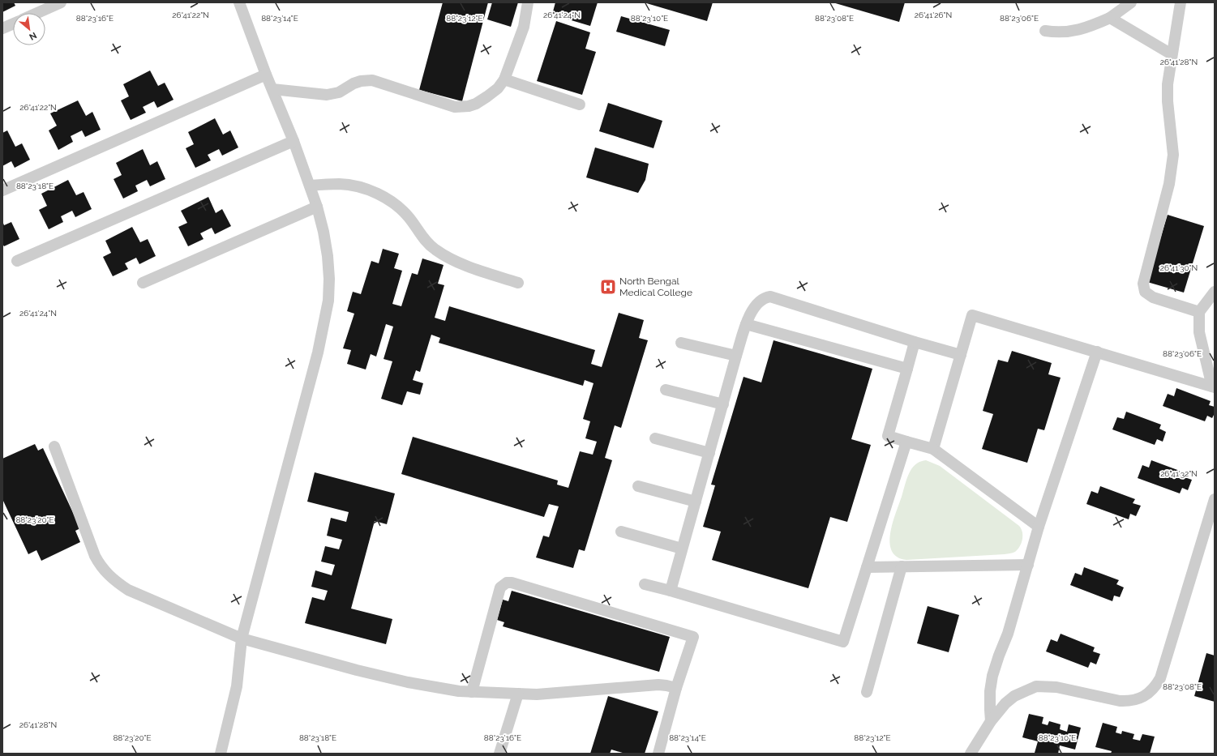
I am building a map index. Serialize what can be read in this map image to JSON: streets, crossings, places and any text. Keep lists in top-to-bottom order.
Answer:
{
  "places": {
    "hospital": ["North Bengal Medical College"]
  },
  "north": "bottom right",
  "coordinates": [
    "26°41'22\"N",
    "26°41'24\"N",
    "26°41'26\"N",
    "88°23'16\"E",
    "88°23'14\"E",
    "88°23'12\"E",
    "88°23'10\"E",
    "88°23'08\"E",
    "88°23'06\"E",
    "26°41'28\"N",
    "88°23'18\"E",
    "26°41'30\"N",
    "26°41'32\"N",
    "88°23'20\"E"
  ]
}
